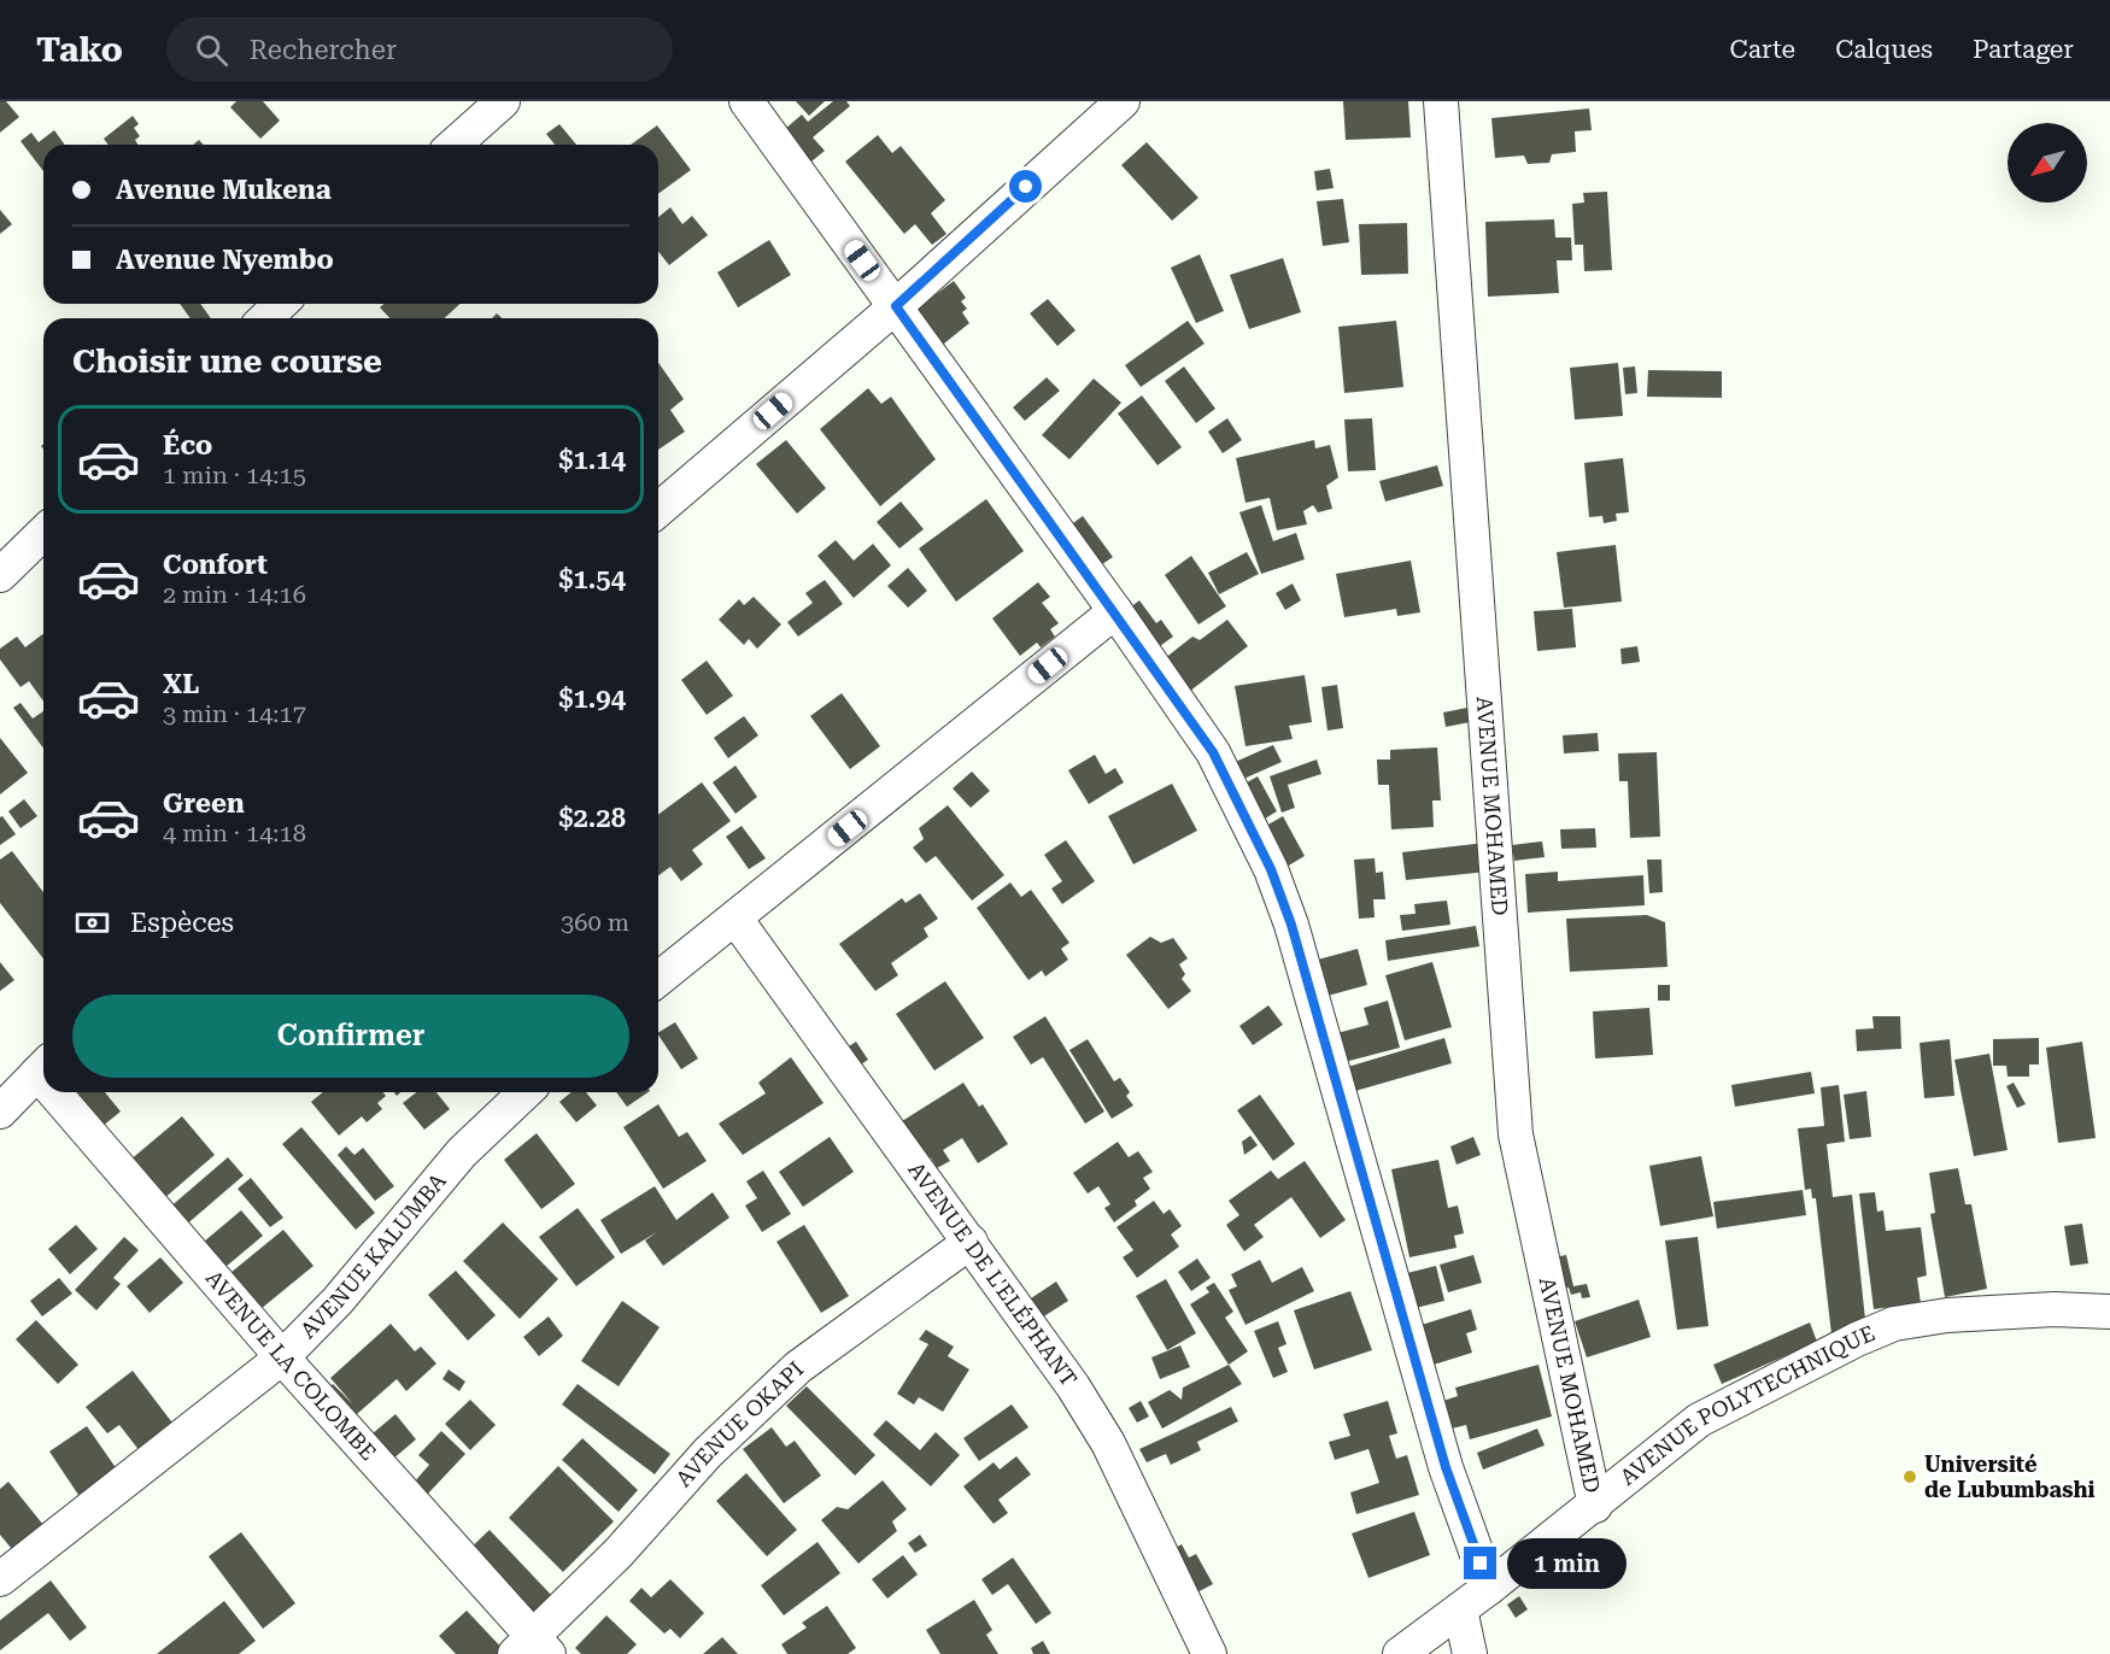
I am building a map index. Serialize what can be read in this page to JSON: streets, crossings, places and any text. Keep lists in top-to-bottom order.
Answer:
{
  "streets": {
    "street": [
      "AVENUE MOHAMED",
      "AVENUE KALUMBA",
      "AVENUE DE L'ELÉPHANT",
      "AVENUE LA COLOMBE",
      "AVENUE POLYTECHNIQUE",
      "AVENUE OKAPI"
    ]
  },
  "crossings": [
    ["AVENUE MOHAMED", "AVENUE POLYTECHNIQUE"],
    ["AVENUE KALUMBA", "AVENUE LA COLOMBE"],
    ["AVENUE DE L'ELÉPHANT", "AVENUE OKAPI"],
    ["AVENUE LA COLOMBE", "AVENUE OKAPI"]
  ],
  "places": ["Université de Lubumbashi"],
  "north": "bottom left",
  "page": {
    "header": "Tako",
    "search": "Rechercher",
    "nav": ["Carte", "Calques", "Partager"],
    "banner": ["Avenue Mukena", "Avenue Nyembo"],
    "heading": "Choisir une course",
    "list": [
      {
        "name": "Éco",
        "note": "1 min · 14:15",
        "value": "$1.14"
      },
      {
        "name": "Confort",
        "note": "2 min · 14:16",
        "value": "$1.54"
      },
      {
        "name": "XL",
        "note": "3 min · 14:17",
        "value": "$1.94"
      },
      {
        "name": "Green",
        "note": "4 min · 14:18",
        "value": "$2.28"
      }
    ],
    "pay": ["Espèces", "360 m"],
    "buttons": "Confirmer",
    "bubble": "1 min"
  }
}
